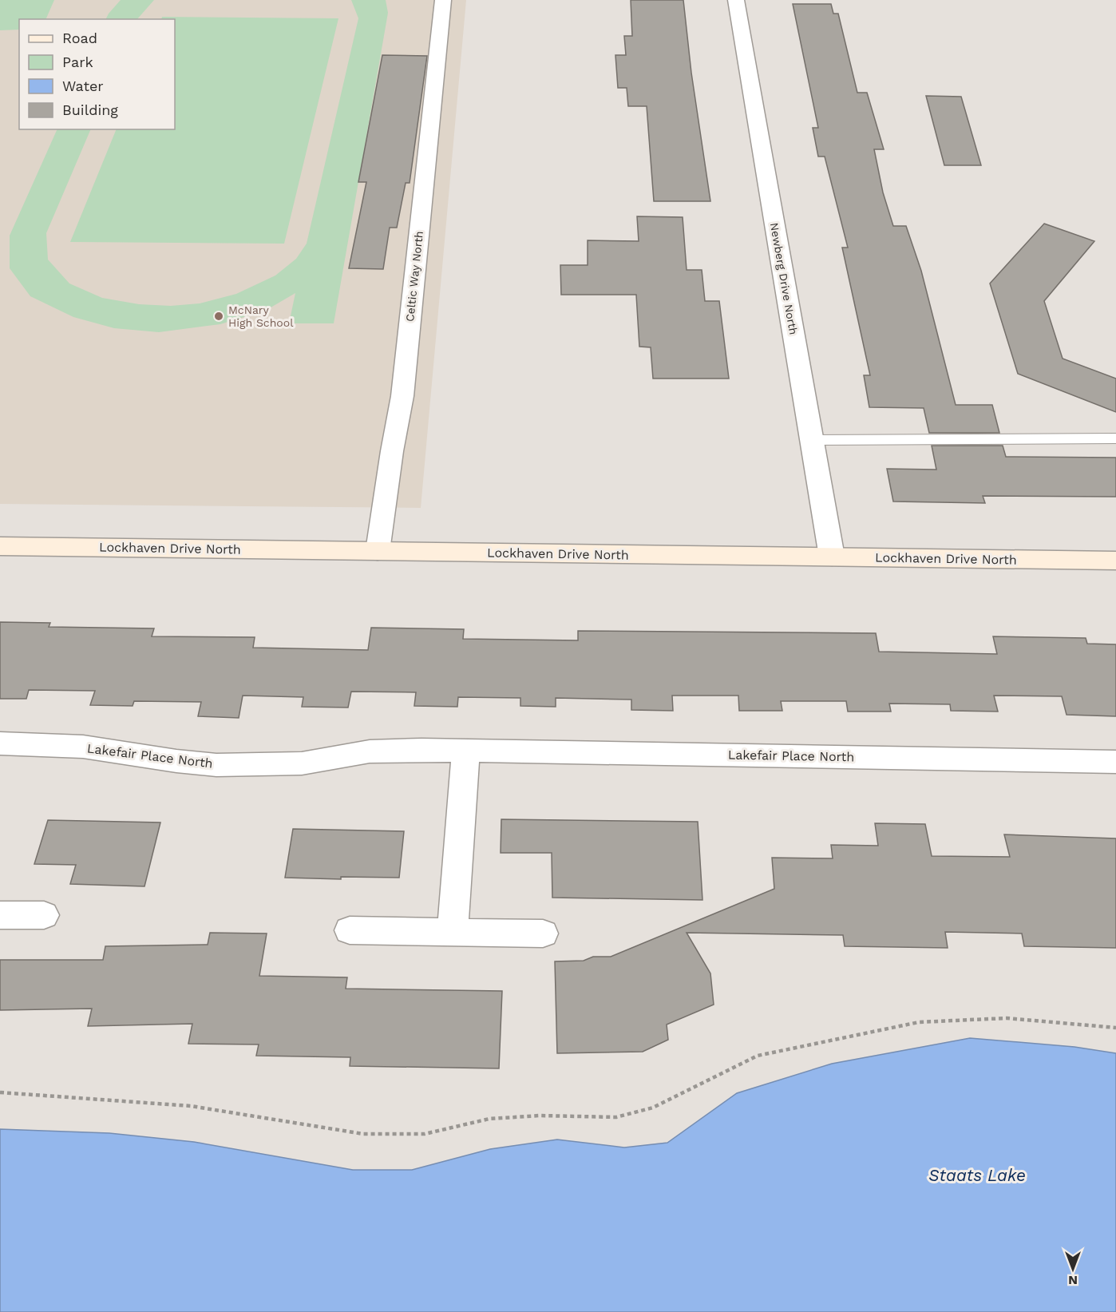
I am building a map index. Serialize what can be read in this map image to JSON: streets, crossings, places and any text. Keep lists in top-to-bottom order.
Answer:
{
  "streets": {
    "street": [
      "Celtic Way North",
      "Newberg Drive North",
      "Lockhaven Drive North",
      "Lakefair Place North"
    ]
  },
  "crossings": [
    ["Celtic Way North", "Lockhaven Drive North"],
    ["Newberg Drive North", "Lockhaven Drive North"]
  ],
  "water": ["Staats Lake"],
  "places": ["McNary High School"],
  "legend": [
    "Road",
    "Park",
    "Water",
    "Building"
  ],
  "north": "bottom"
}
